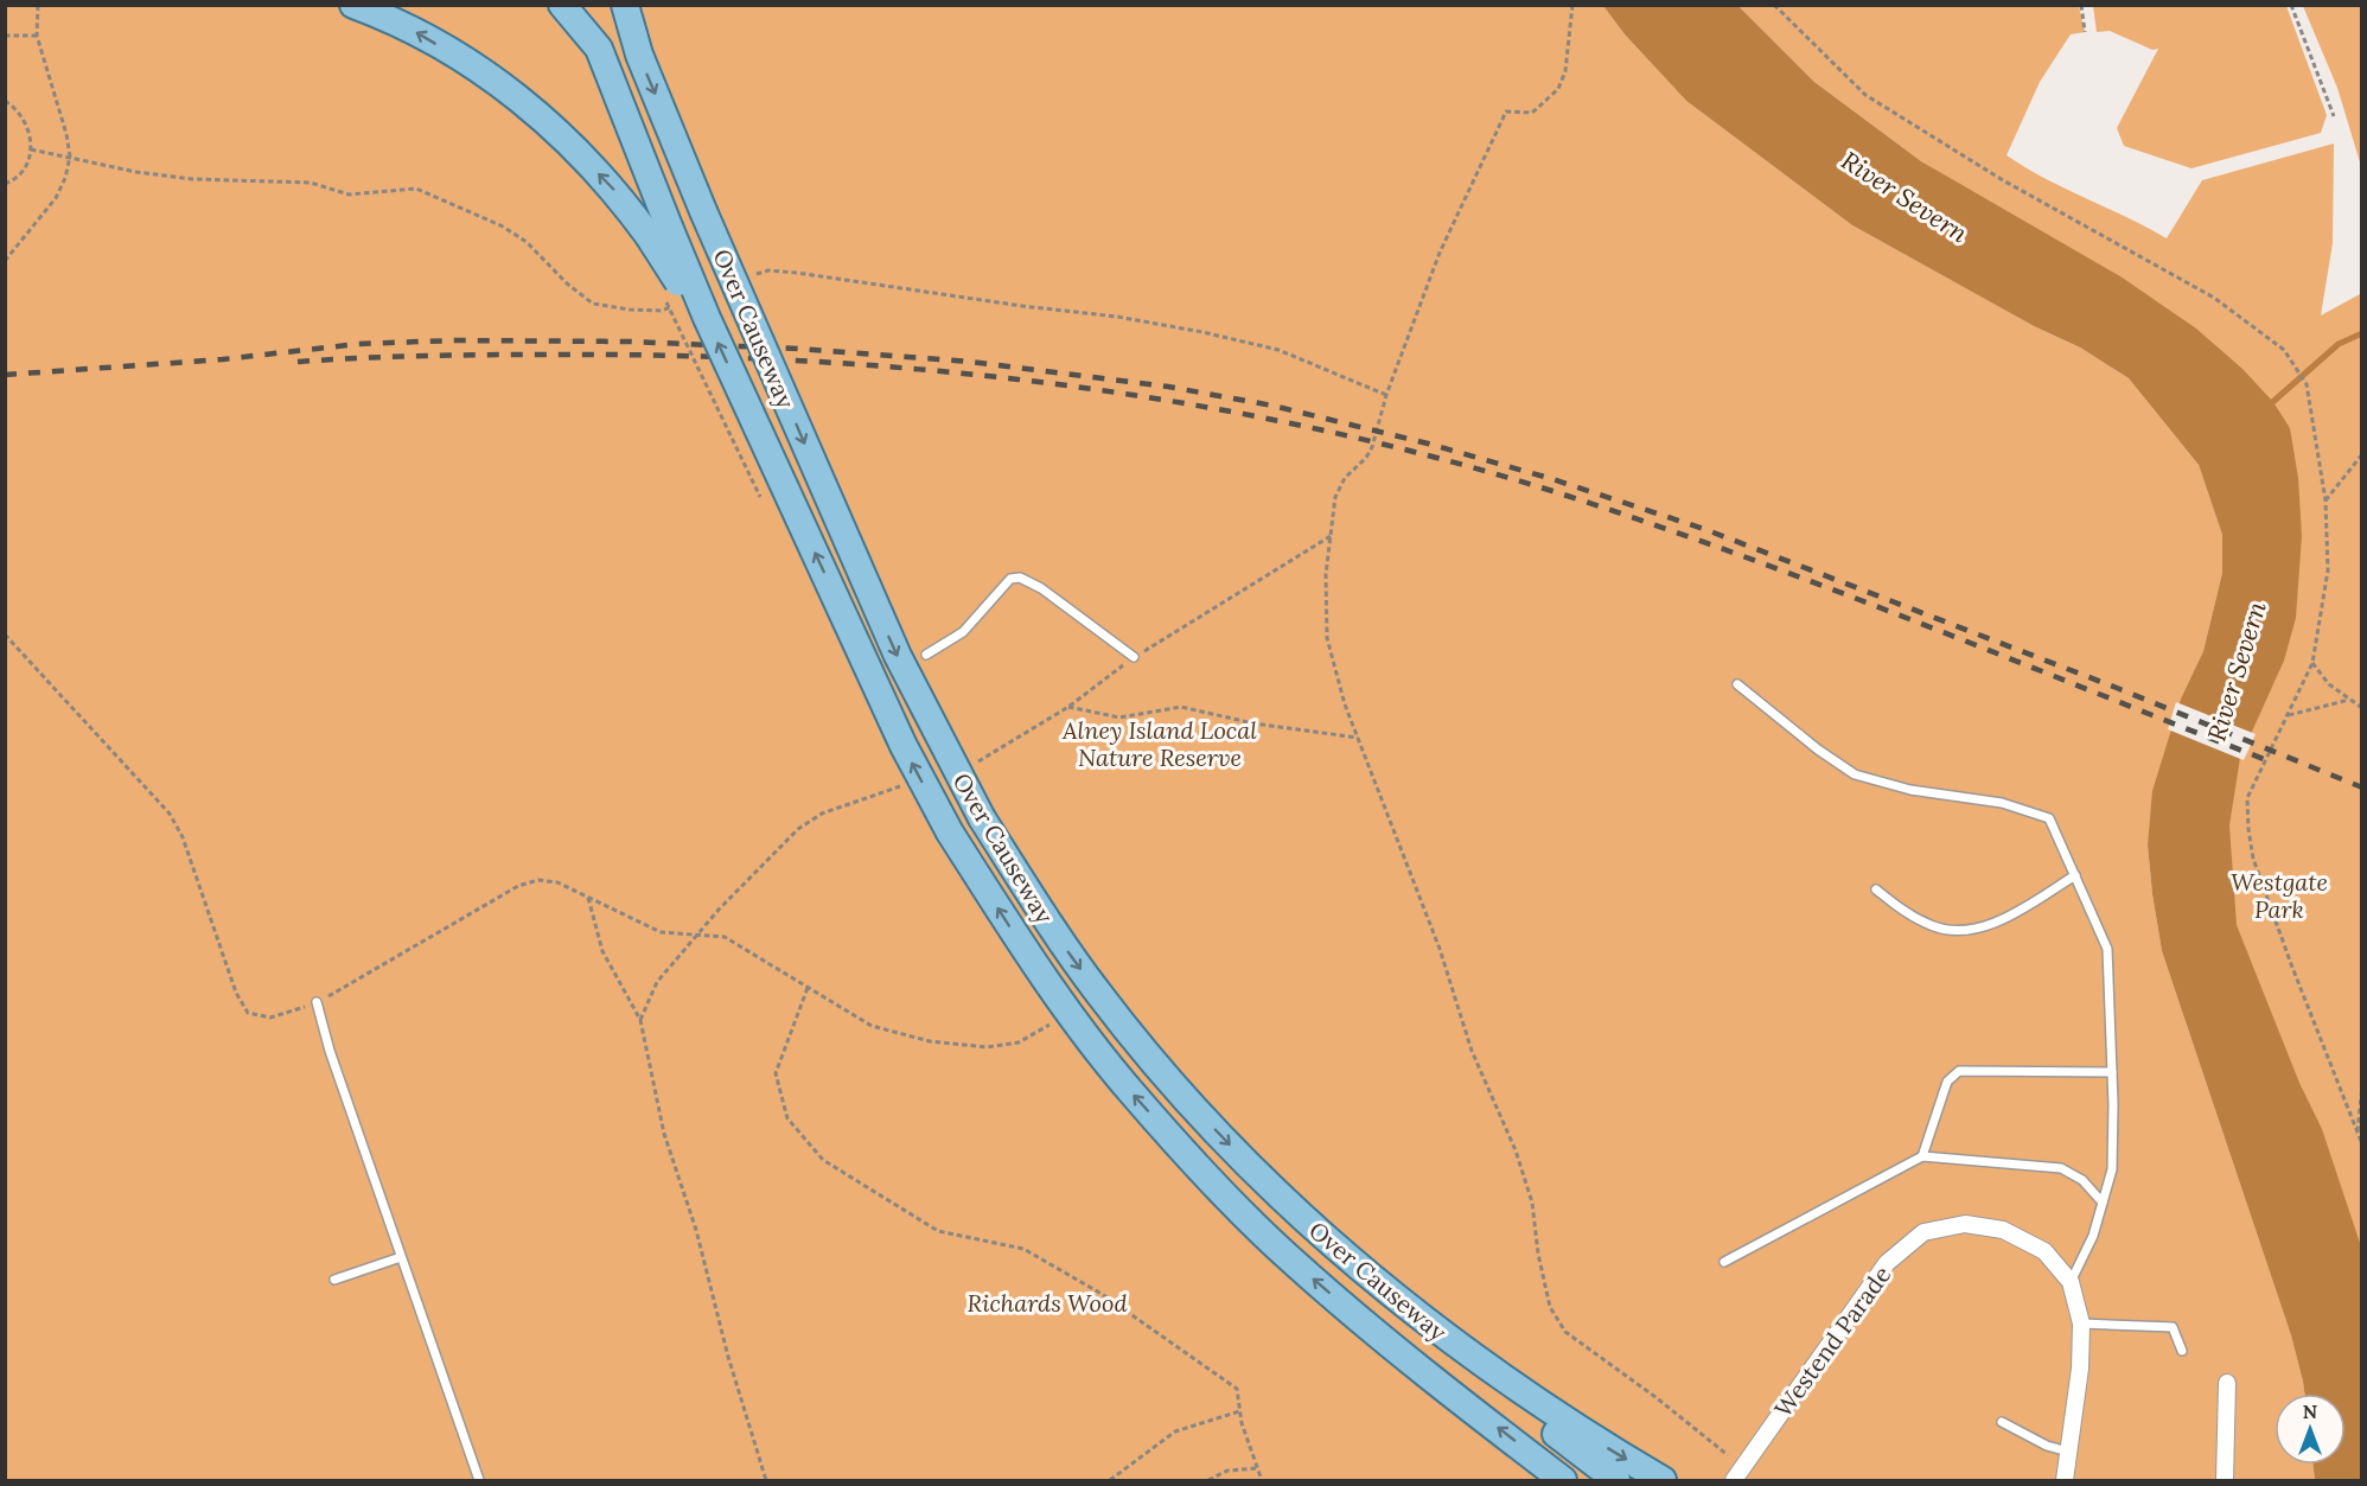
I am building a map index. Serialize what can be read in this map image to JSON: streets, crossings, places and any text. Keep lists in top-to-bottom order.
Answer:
{
  "streets": {
    "main road": ["Over Causeway"],
    "street": ["Westend Parade"]
  },
  "water": ["River Severn"],
  "parks": ["Alney Island Local Nature Reserve", "Westgate Park", "Richards Wood"],
  "north": "top"
}
